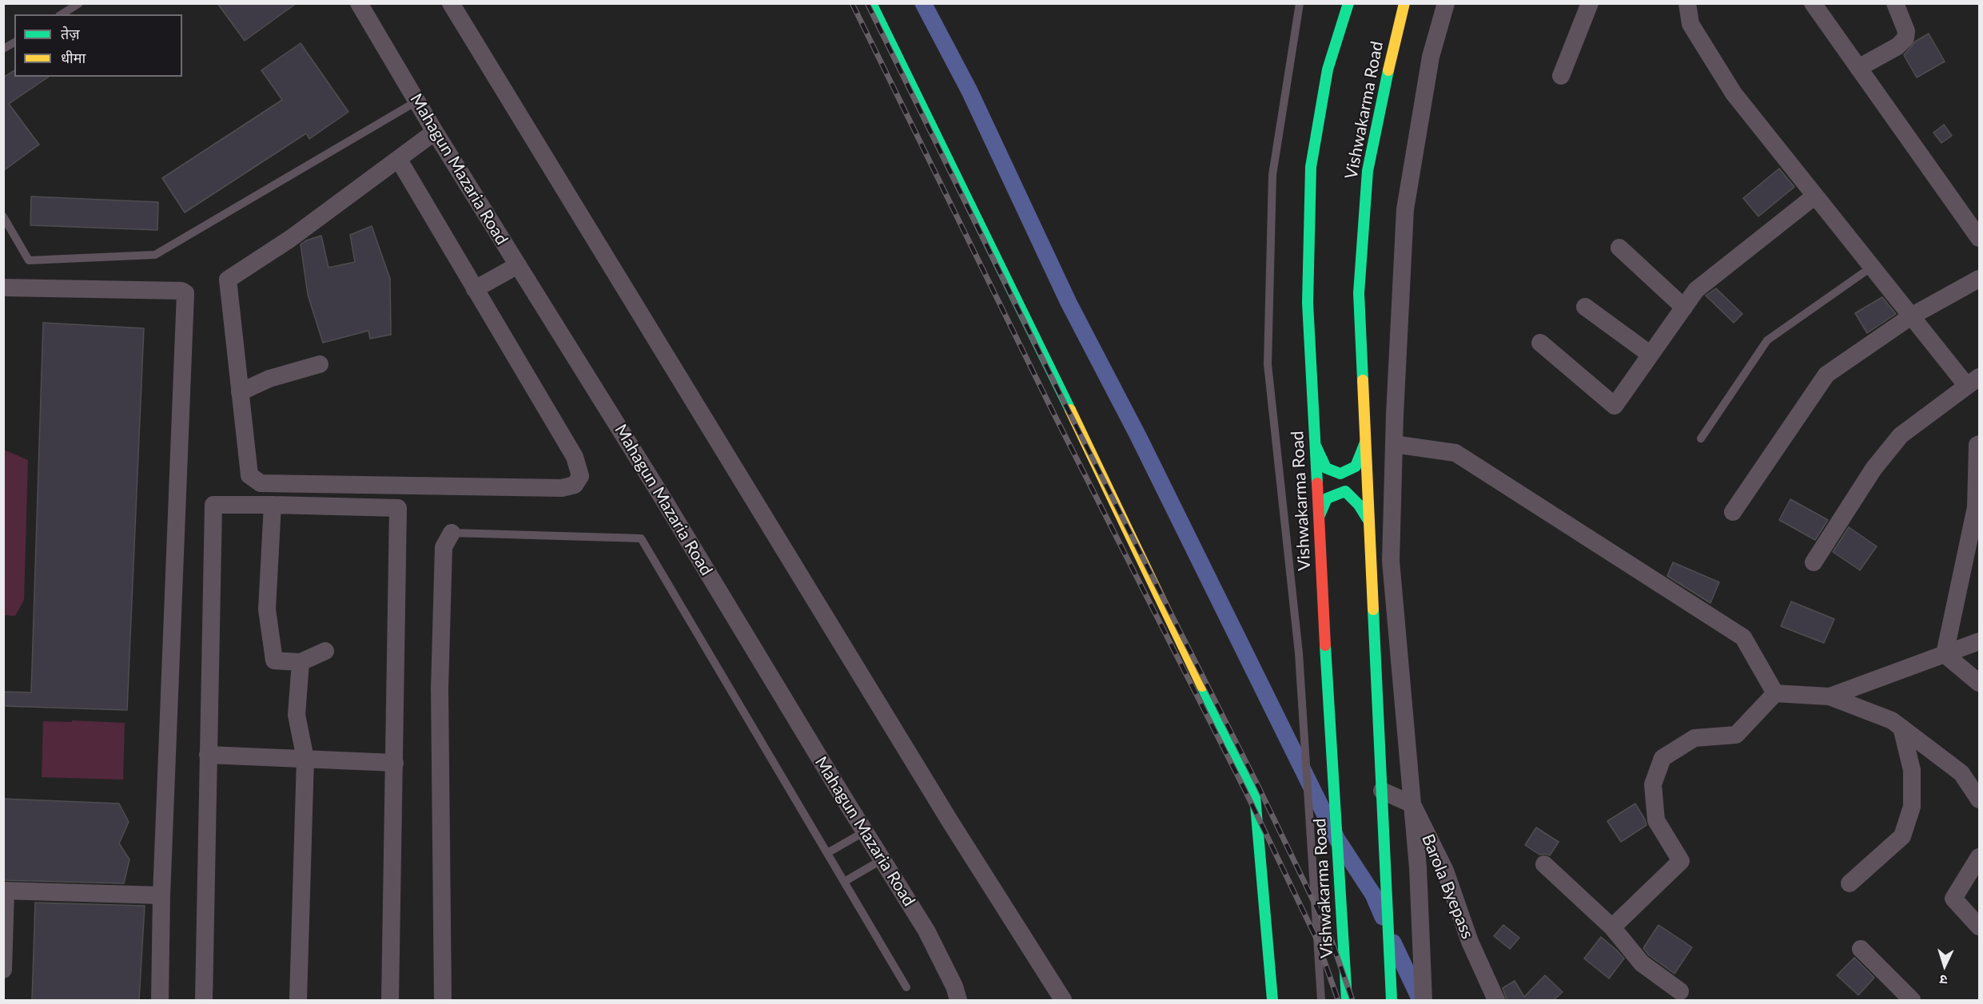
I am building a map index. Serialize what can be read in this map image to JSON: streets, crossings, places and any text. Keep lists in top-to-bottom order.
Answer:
{
  "streets": {
    "main road": ["Vishwakarma Road"],
    "street": ["Mahagun Mazaria Road", "Barola Byepass"]
  },
  "legend": ["तेज़", "धीमा"],
  "north": "bottom"
}
